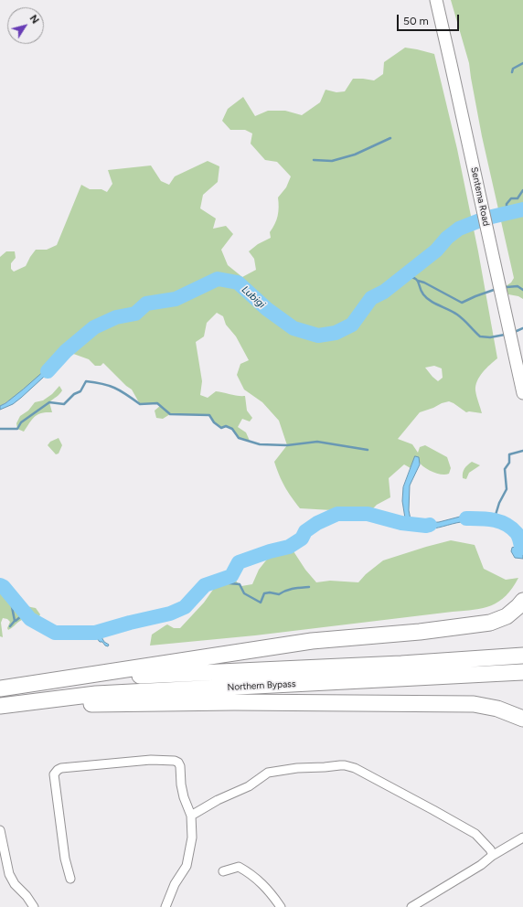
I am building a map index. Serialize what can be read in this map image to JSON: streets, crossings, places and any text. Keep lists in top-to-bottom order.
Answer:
{
  "streets": {
    "highway": ["Northern Bypass"],
    "main road": ["Sentema Road"]
  },
  "water": ["Lubigi"],
  "scale_bar": "50 m",
  "north": "top right"
}
